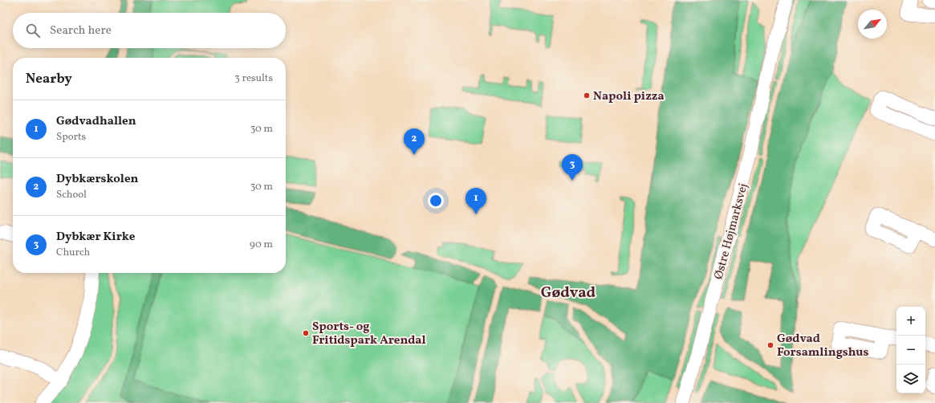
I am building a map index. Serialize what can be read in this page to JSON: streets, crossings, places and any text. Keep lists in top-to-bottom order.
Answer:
{
  "streets": {
    "street": ["Østre Højmarksvej"]
  },
  "districts": ["Gødvad"],
  "places": ["Napoli pizza", "Sports- og Fritidspark Arendal", "Gødvad Forsamlingshus"],
  "north": "top right",
  "page": {
    "search": "Search here",
    "heading": ["Nearby", "3 results"],
    "list": [
      {
        "mark": "1",
        "name": "Gødvadhallen",
        "note": "Sports",
        "value": "30 m"
      },
      {
        "mark": "2",
        "name": "Dybkærskolen",
        "note": "School",
        "value": "30 m"
      },
      {
        "mark": "3",
        "name": "Dybkær Kirke",
        "note": "Church",
        "value": "90 m"
      }
    ],
    "pins": ["2", "3", "1"],
    "map_buttons": ["+", "−"]
  }
}
